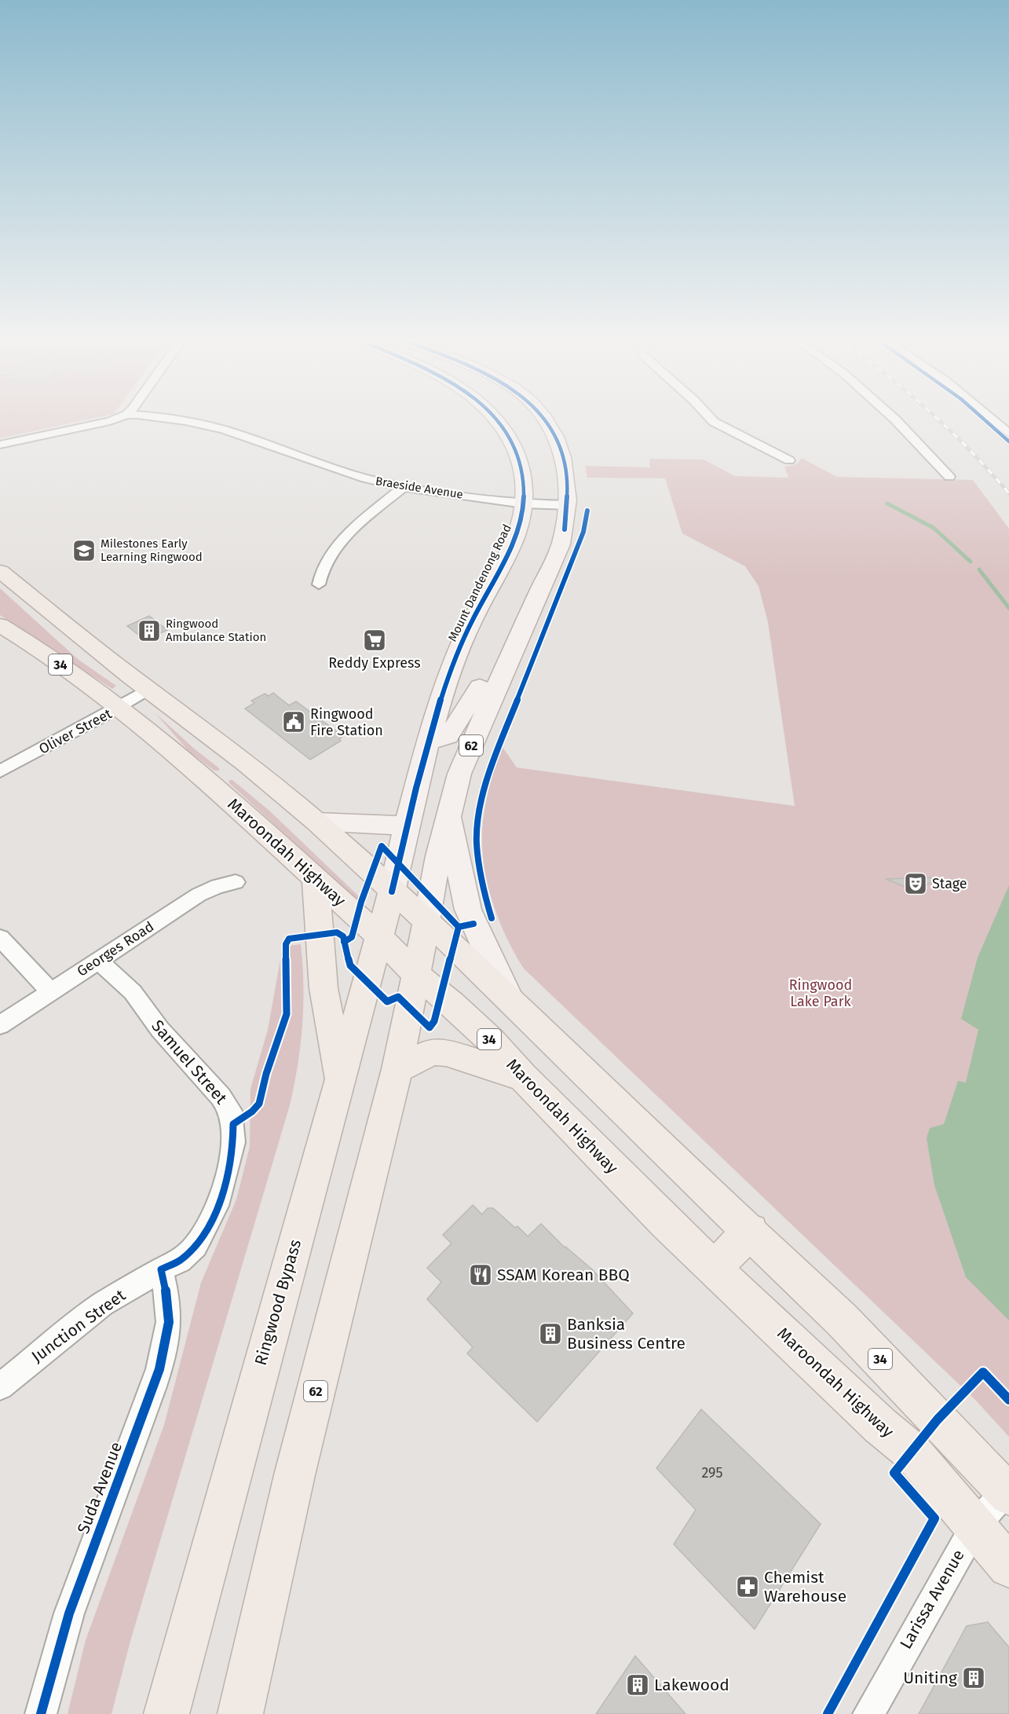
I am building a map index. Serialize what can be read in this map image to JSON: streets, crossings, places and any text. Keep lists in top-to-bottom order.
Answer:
{
  "streets": {
    "highway": [
      "34",
      "62",
      "Maroondah Highway",
      "Ringwood Bypass"
    ],
    "main road": ["Mount Dandenong Road"],
    "street": [
      "Braeside Avenue",
      "Oliver Street",
      "Georges Road",
      "Samuel Street",
      "Junction Street",
      "Suda Avenue",
      "Larissa Avenue"
    ]
  },
  "crossings": [
    ["Braeside Avenue", "Mount Dandenong Road"],
    ["Braeside Avenue", "62"],
    ["Mount Dandenong Road", "34"],
    ["Mount Dandenong Road", "Ringwood Bypass"],
    ["34", "Oliver Street"],
    ["34", "62"],
    ["34", "Ringwood Bypass"],
    ["34", "Larissa Avenue"],
    ["Oliver Street", "Maroondah Highway"],
    ["62", "Maroondah Highway"],
    ["Maroondah Highway", "Ringwood Bypass"],
    ["Maroondah Highway", "Larissa Avenue"],
    ["Georges Road", "Samuel Street"],
    ["Samuel Street", "Junction Street"],
    ["Samuel Street", "Suda Avenue"],
    ["Junction Street", "Suda Avenue"]
  ],
  "parks": ["Ringwood Lake Park"],
  "places": {
    "school or university": ["Milestones Early Learning Ringwood"],
    "building": [
      "Ringwood Ambulance Station",
      "Banksia Business Centre",
      "Uniting",
      "Lakewood"
    ],
    "supermarket": ["Reddy Express"],
    "public building": ["Ringwood Fire Station"],
    "theatre": ["Stage"],
    "restaurant": ["SSAM Korean BBQ"],
    "pharmacy": ["Chemist Warehouse"]
  },
  "house_numbers": ["295"]
}
